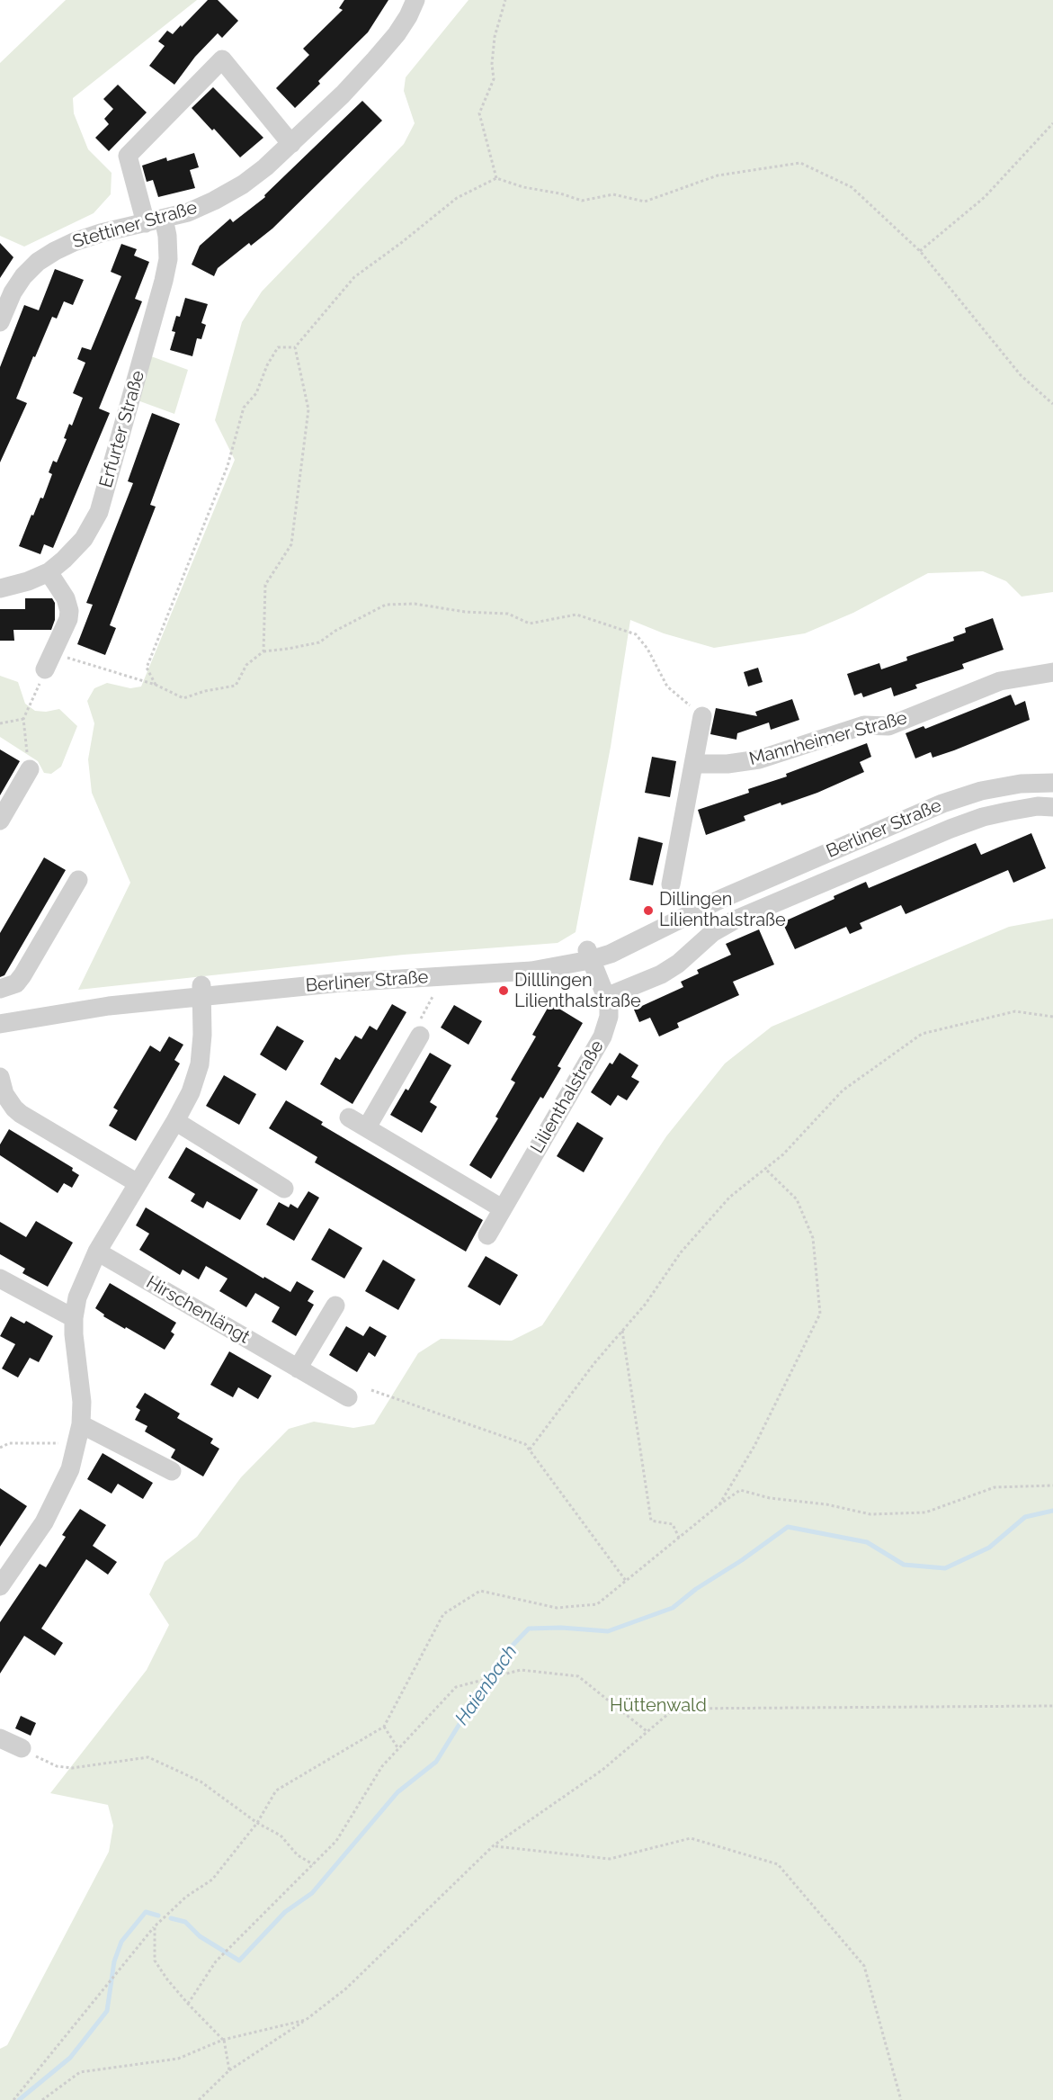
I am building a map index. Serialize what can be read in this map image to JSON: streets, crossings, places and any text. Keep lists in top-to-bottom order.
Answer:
{
  "streets": {
    "street": [
      "Stettiner Straße",
      "Erfurter Straße",
      "Mannheimer Straße",
      "Berliner Straße",
      "Lilienthalstraße",
      "Hirschenlängt"
    ]
  },
  "crossings": [
    ["Stettiner Straße", "Erfurter Straße"],
    ["Berliner Straße", "Lilienthalstraße"]
  ],
  "water": ["Haienbach"],
  "parks": ["Hüttenwald"],
  "places": ["Dillingen Lilienthalstraße", "Dilllingen Lilienthalstraße"]
}
